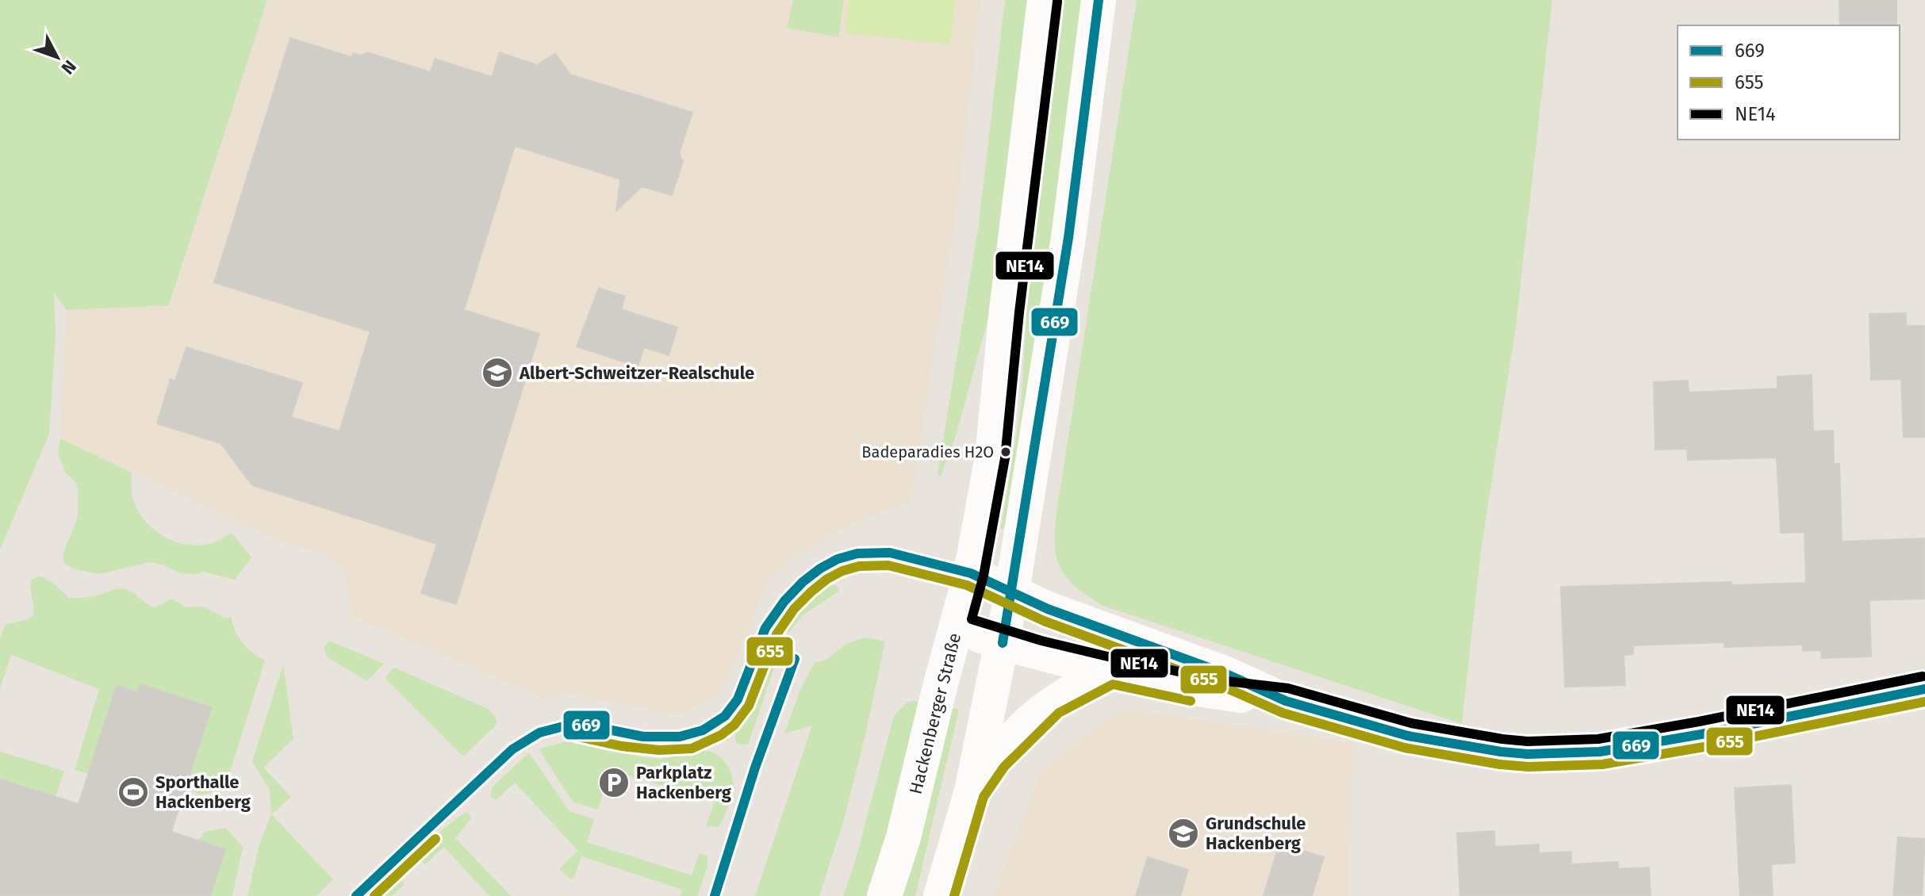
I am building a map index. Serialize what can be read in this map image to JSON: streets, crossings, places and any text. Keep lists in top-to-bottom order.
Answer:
{
  "streets": {
    "street": ["Hackenberger Straße"]
  },
  "places": {
    "school or university": ["Albert-Schweitzer-Realschule", "Grundschule Hackenberg"],
    "other": ["Badeparadies H2O"],
    "parking": ["Parkplatz Hackenberg"],
    "sports": ["Sporthalle Hackenberg"]
  },
  "lines": ["transit line 669", "transit line NE14", "transit line 655"],
  "legend": ["669", "655", "NE14"],
  "north": "bottom right"
}
